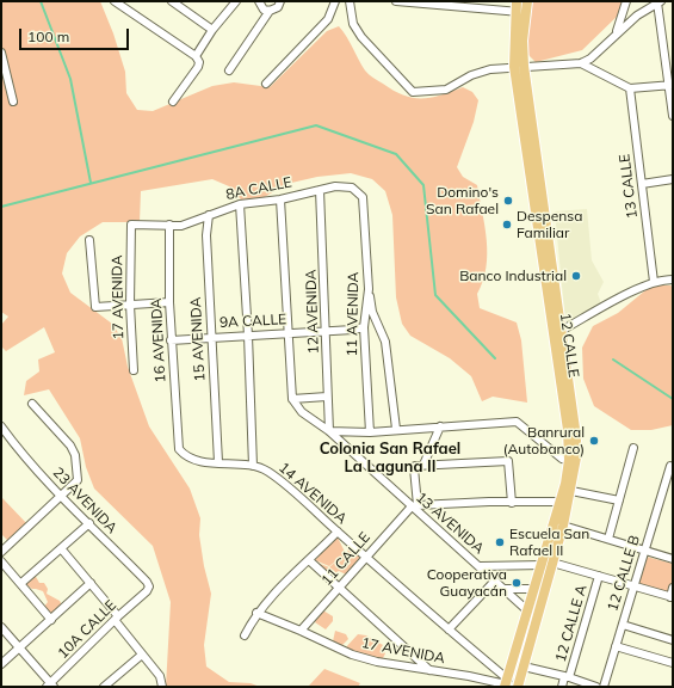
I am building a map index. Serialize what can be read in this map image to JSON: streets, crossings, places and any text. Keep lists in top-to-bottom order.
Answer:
{
  "streets": {
    "main road": ["12 CALLE"],
    "street": [
      "13 CALLE",
      "8A CALLE",
      "17 AVENIDA",
      "12 AVENIDA",
      "11 AVENIDA",
      "9A CALLE",
      "15 AVENIDA",
      "16 AVENIDA",
      "14 AVENIDA",
      "23 AVENIDA",
      "13 AVENIDA",
      "11 CALLE",
      "12 CALLE B",
      "12 CALLE A",
      "10A CALLE"
    ]
  },
  "crossings": [
    ["8A CALLE", "17 AVENIDA"],
    ["8A CALLE", "12 AVENIDA"],
    ["8A CALLE", "11 AVENIDA"],
    ["8A CALLE", "15 AVENIDA"],
    ["8A CALLE", "16 AVENIDA"],
    ["8A CALLE", "13 AVENIDA"],
    ["17 AVENIDA", "12 CALLE"],
    ["17 AVENIDA", "14 AVENIDA"],
    ["17 AVENIDA", "11 CALLE"],
    ["12 AVENIDA", "9A CALLE"],
    ["12 AVENIDA", "13 AVENIDA"],
    ["11 AVENIDA", "9A CALLE"],
    ["9A CALLE", "15 AVENIDA"],
    ["9A CALLE", "16 AVENIDA"],
    ["9A CALLE", "13 AVENIDA"],
    ["15 AVENIDA", "16 AVENIDA"],
    ["12 CALLE", "14 AVENIDA"],
    ["12 CALLE", "13 AVENIDA"],
    ["14 AVENIDA", "11 CALLE"],
    ["23 AVENIDA", "10A CALLE"],
    ["13 AVENIDA", "11 CALLE"]
  ],
  "districts": ["Colonia San Rafael La Laguna II"],
  "places": [
    "Domino's San Rafael",
    "Despensa Familiar",
    "Banco Industrial",
    "Banrural (Autobanco)",
    "Escuela San Rafael II",
    "Cooperativa Guayacán"
  ],
  "scale_bar": "100 m"
}
